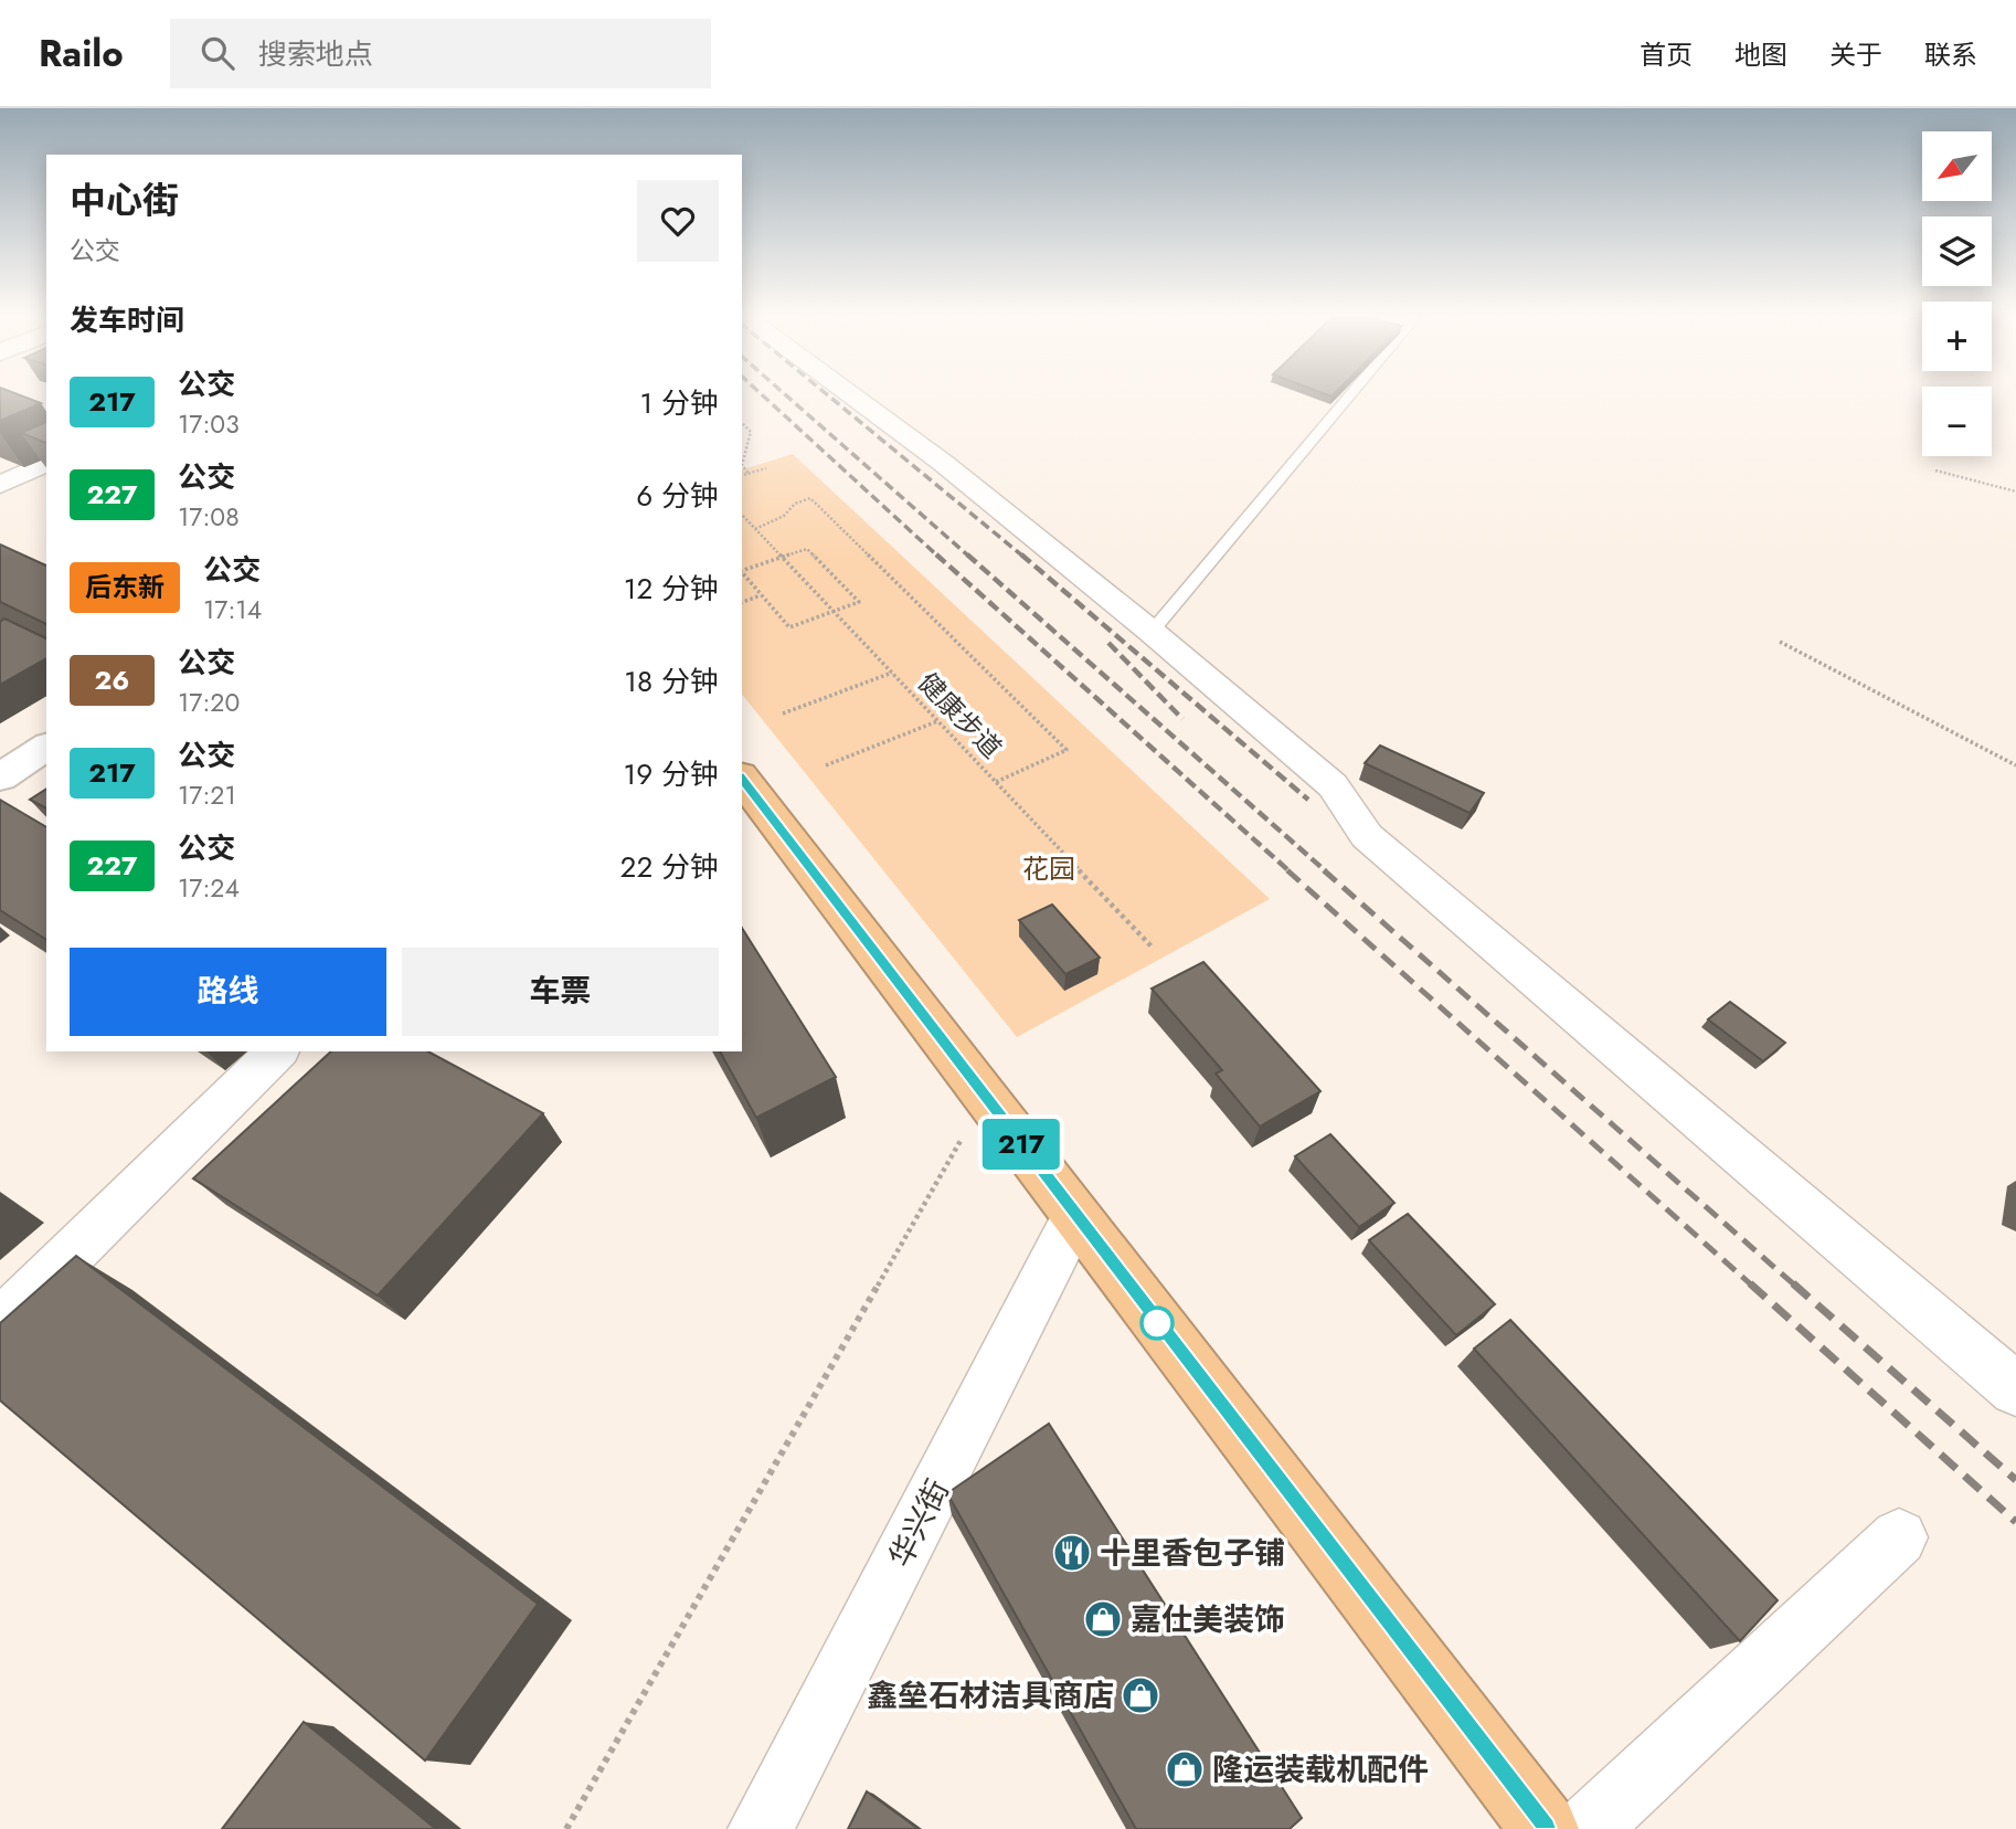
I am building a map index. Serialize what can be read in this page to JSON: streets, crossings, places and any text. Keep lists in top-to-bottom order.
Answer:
{
  "streets": {
    "street": ["华兴街"],
    "path": ["健康步道"]
  },
  "parks": ["花园"],
  "places": {
    "restaurant": ["十里香包子铺"],
    "shop": ["嘉仕美装饰", "鑫垒石材洁具商店", "隆运装载机配件"]
  },
  "lines": ["bus line 217"],
  "north": "bottom left",
  "page": {
    "header": "Railo",
    "search": "搜索地点",
    "nav": [
      "首页",
      "地图",
      "关于",
      "联系"
    ],
    "on_map": "217",
    "map_buttons": ["+", "−"],
    "heading": [
      ["中心街", "公交"],
      "发车时间"
    ],
    "list": [
      {
        "mark": "217",
        "name": "公交",
        "note": "17:03",
        "value": "1 分钟"
      },
      {
        "mark": "227",
        "name": "公交",
        "note": "17:08",
        "value": "6 分钟"
      },
      {
        "mark": "后东新",
        "name": "公交",
        "note": "17:14",
        "value": "12 分钟"
      },
      {
        "mark": "26",
        "name": "公交",
        "note": "17:20",
        "value": "18 分钟"
      },
      {
        "mark": "217",
        "name": "公交",
        "note": "17:21",
        "value": "19 分钟"
      },
      {
        "mark": "227",
        "name": "公交",
        "note": "17:24",
        "value": "22 分钟"
      }
    ],
    "buttons": ["路线", "车票"]
  }
}
